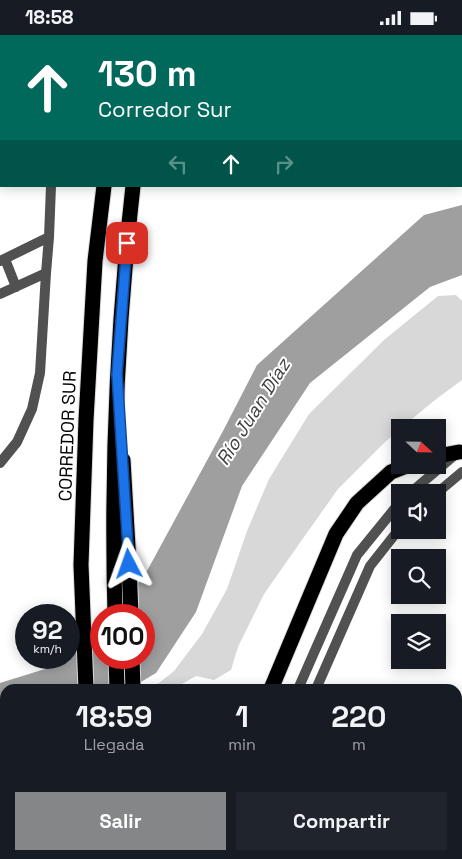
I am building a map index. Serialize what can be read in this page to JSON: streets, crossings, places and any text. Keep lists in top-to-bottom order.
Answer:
{
  "streets": {
    "highway": ["CORREDOR SUR"]
  },
  "water": ["Río Juan Díaz"],
  "north": "right",
  "page": {
    "status": "18:58",
    "turn": ["130 m", "Corredor Sur"],
    "speed": "92 km/h",
    "limit": "100",
    "eta": [
      "18:59",
      "Llegada",
      "1",
      "min",
      "220",
      "m"
    ],
    "buttons": ["Salir", "Compartir"]
  }
}
